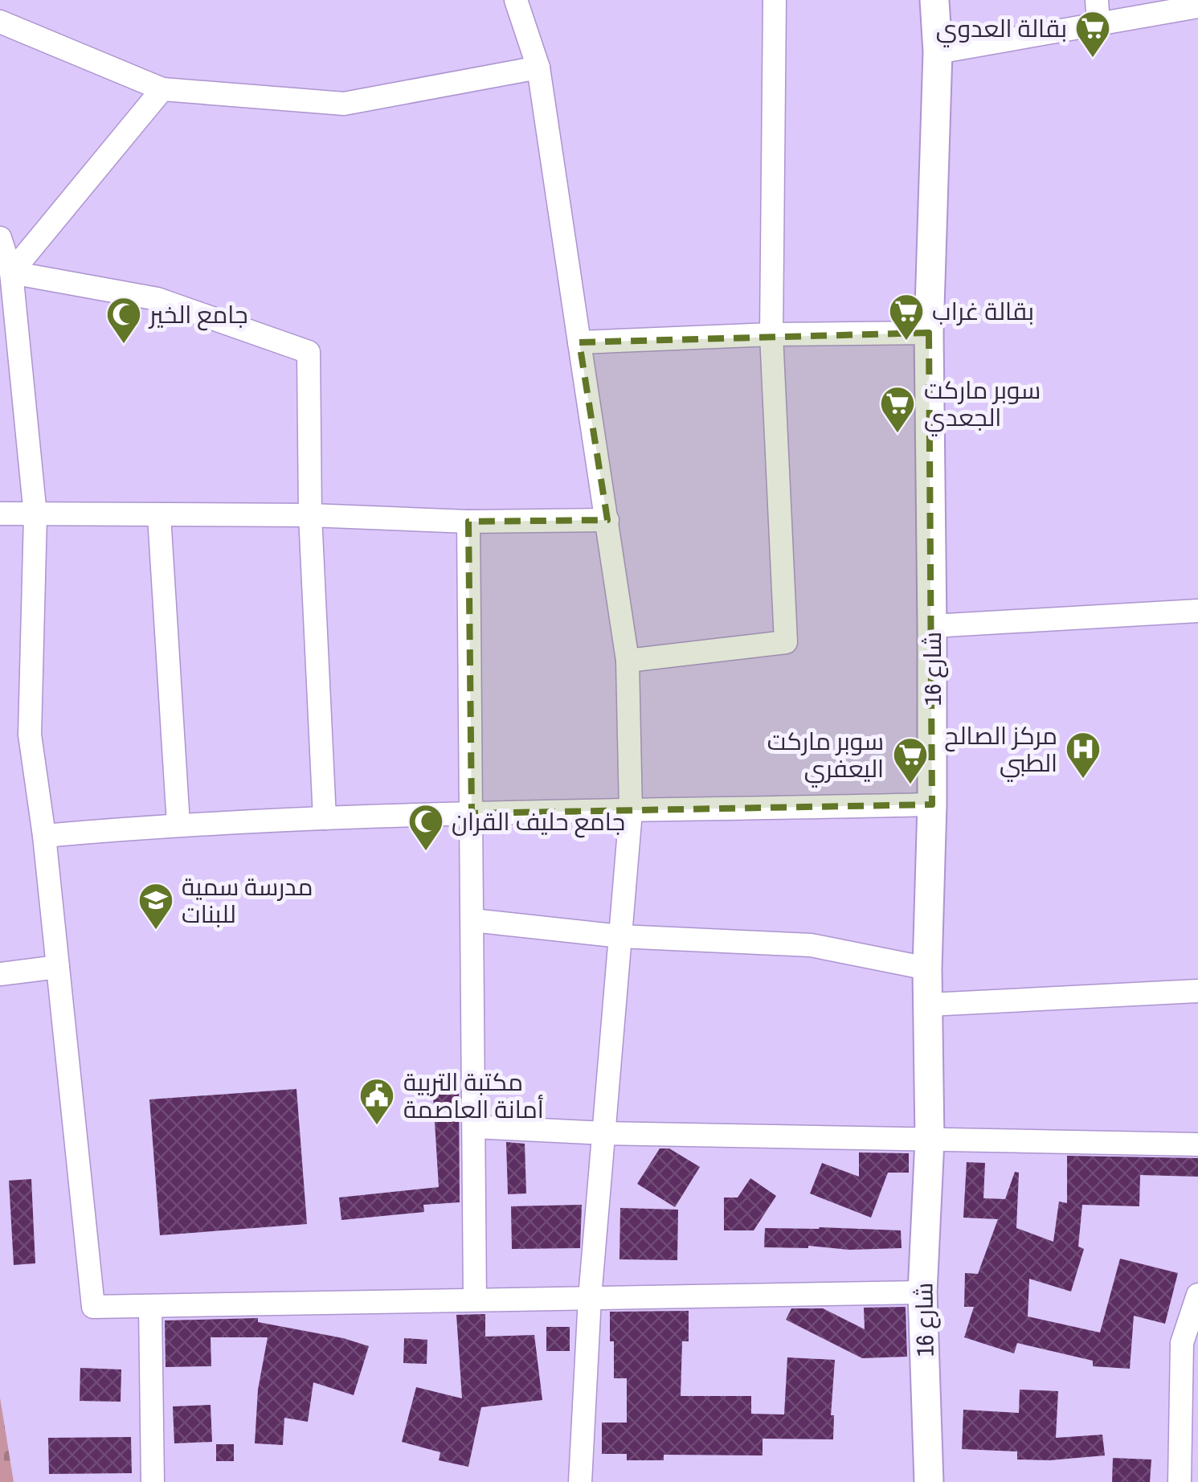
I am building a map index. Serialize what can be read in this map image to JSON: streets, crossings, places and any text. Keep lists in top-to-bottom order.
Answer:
{
  "streets": {
    "street": ["شارع 16"]
  },
  "places": {
    "supermarket": [
      "بقالة العدوي",
      "بقالة غراب",
      "سوبر ماركت الجعدي",
      "سوبر ماركت اليعفري"
    ],
    "mosque": ["جامع الخير", "جامع حليف القران"],
    "hospital": ["مركز الصالح الطبي"],
    "school or university": ["مدرسة سمية للبنات"],
    "public building": ["مكتبة التربية أمانة العاصمة"]
  }
}
